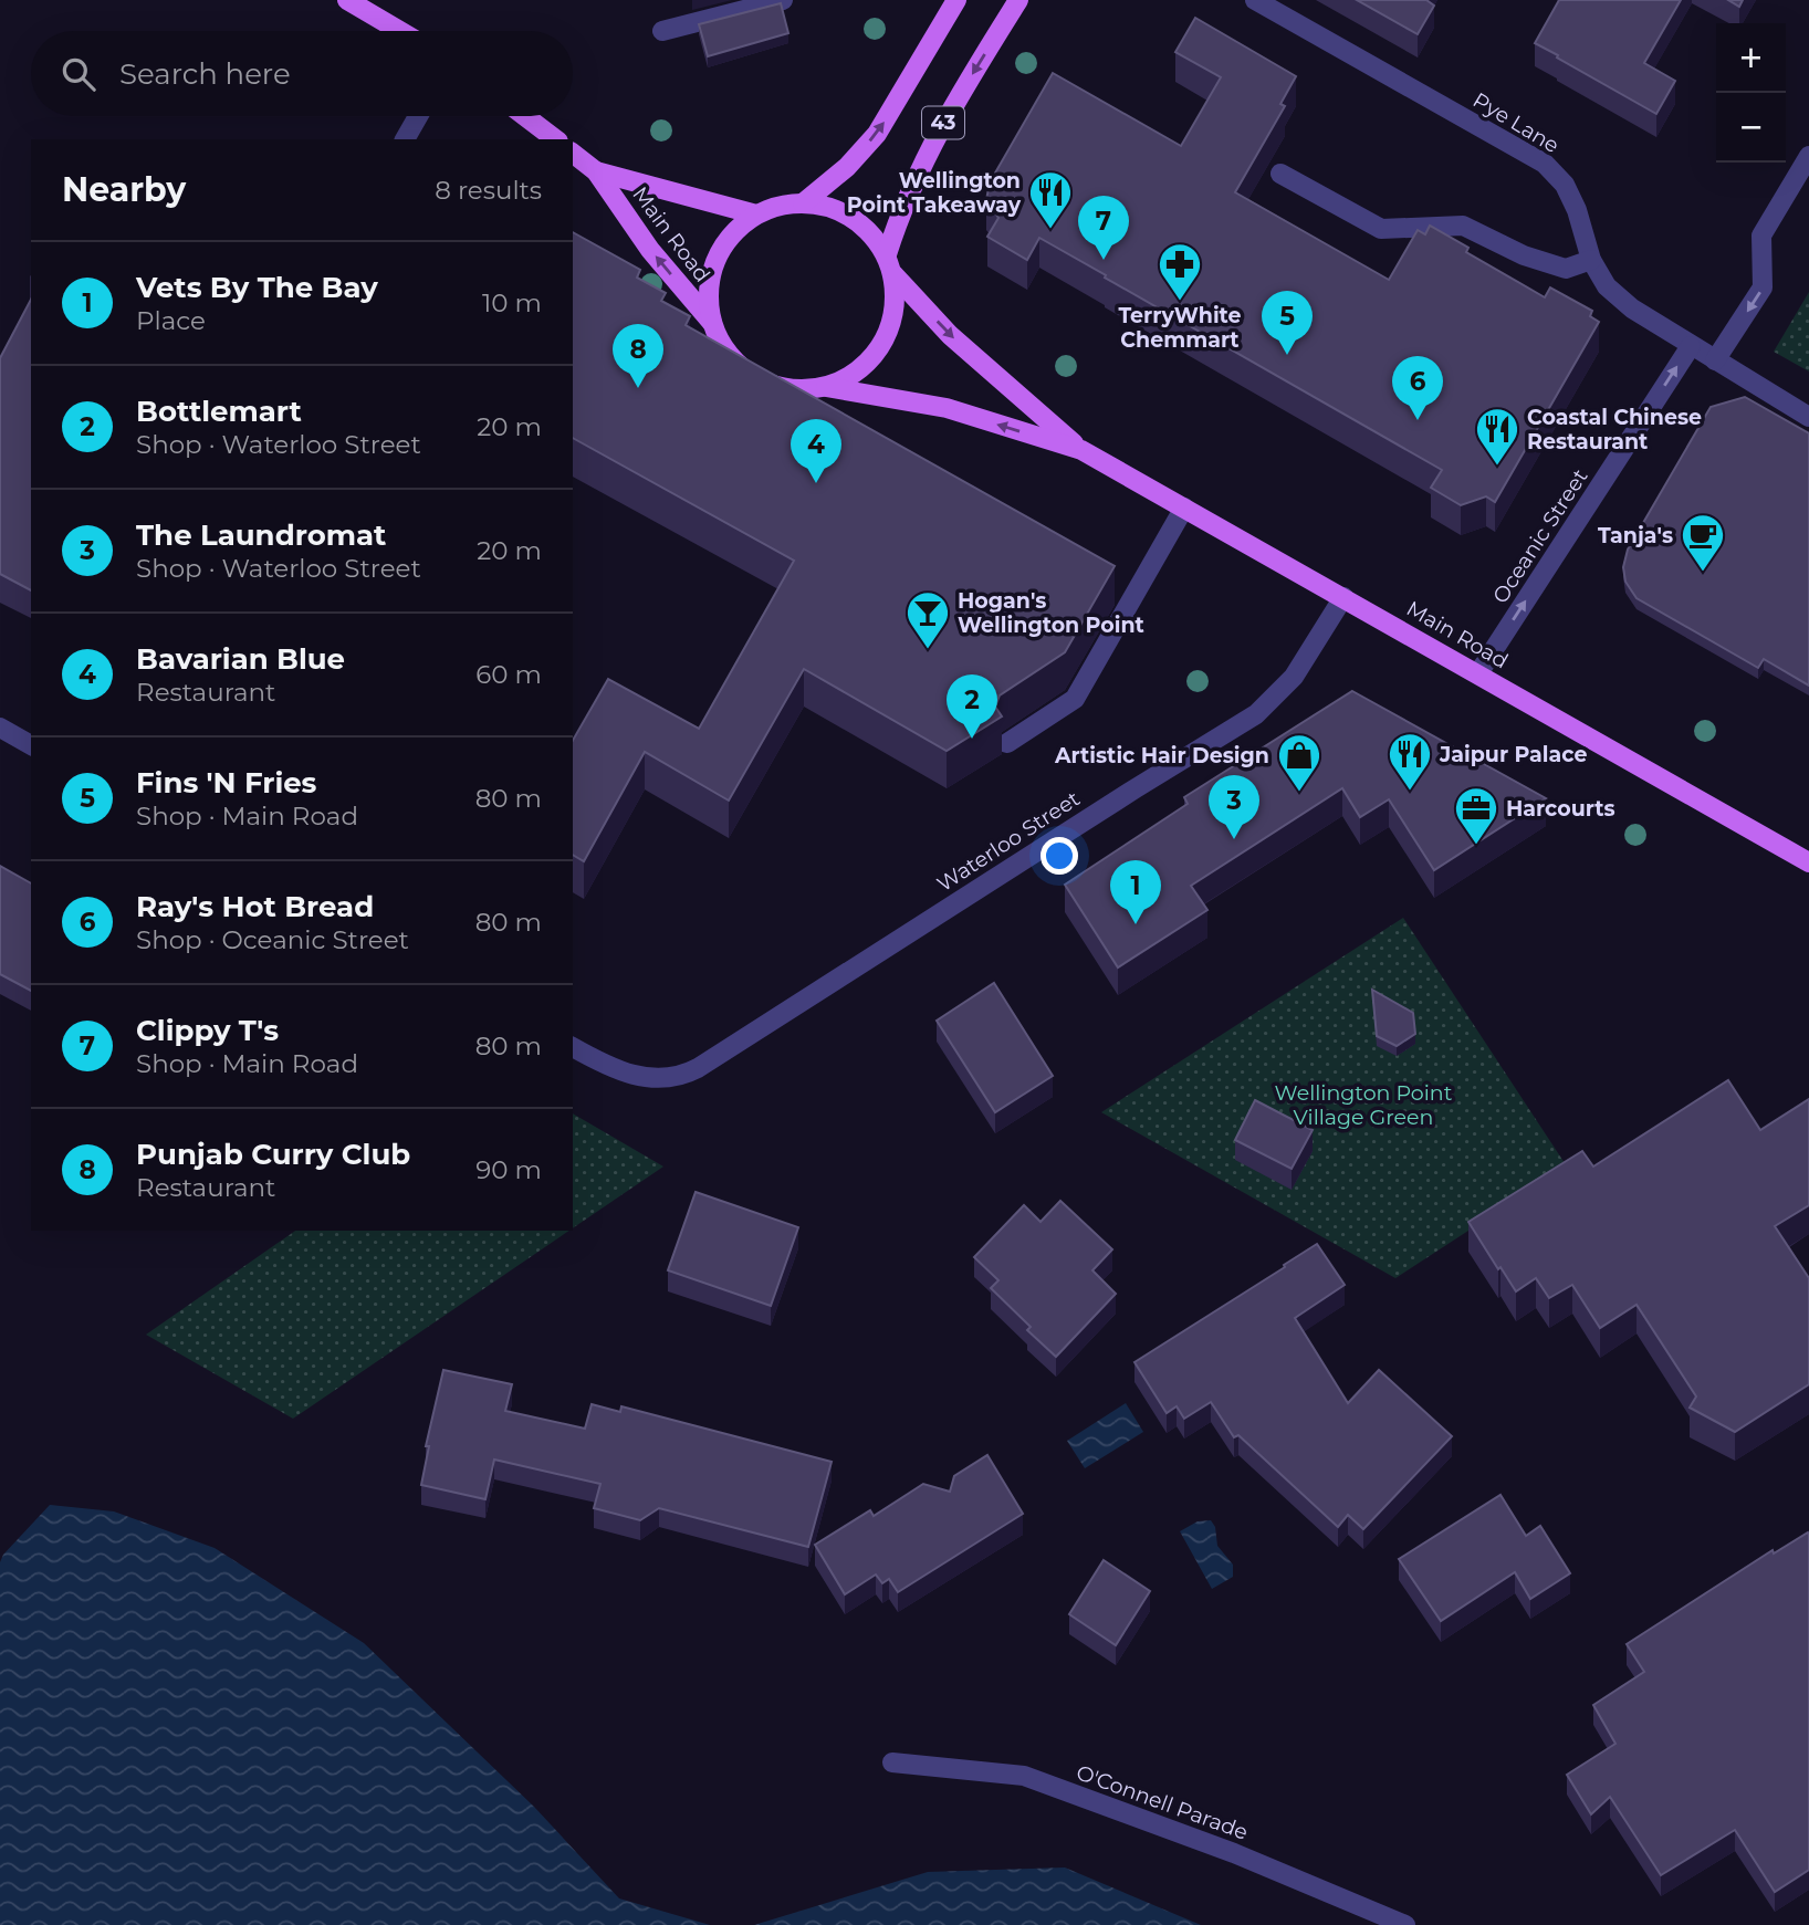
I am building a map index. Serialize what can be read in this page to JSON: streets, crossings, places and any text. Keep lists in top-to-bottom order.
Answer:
{
  "streets": {
    "main road": ["43", "Main Road"],
    "street": [
      "Pye Lane",
      "Oceanic Street",
      "Waterloo Street",
      "O'Connell Parade"
    ]
  },
  "crossings": [
    ["43", "Main Road"],
    ["Pye Lane", "Oceanic Street"],
    ["Main Road", "Oceanic Street"],
    ["Main Road", "Waterloo Street"]
  ],
  "one_way": ["Oceanic Street"],
  "parks": ["Wellington Point Village Green"],
  "places": {
    "restaurant": ["Wellington Point Takeaway", "Coastal Chinese Restaurant", "Jaipur Palace"],
    "pharmacy": ["TerryWhite Chemmart"],
    "cafe": ["Tanja's"],
    "bar": ["Hogan's Wellington Point"],
    "shop": ["Artistic Hair Design"],
    "office": ["Harcourts"]
  },
  "page": {
    "map_buttons": ["+", "−"],
    "search": "Search here",
    "heading": ["Nearby", "8 results"],
    "pins": [
      "7",
      "5",
      "8",
      "6",
      "4",
      "2",
      "3",
      "1"
    ],
    "list": [
      {
        "mark": "1",
        "name": "Vets By The Bay",
        "note": "Place",
        "value": "10 m"
      },
      {
        "mark": "2",
        "name": "Bottlemart",
        "note": "Shop · Waterloo Street",
        "value": "20 m"
      },
      {
        "mark": "3",
        "name": "The Laundromat",
        "note": "Shop · Waterloo Street",
        "value": "20 m"
      },
      {
        "mark": "4",
        "name": "Bavarian Blue",
        "note": "Restaurant",
        "value": "60 m"
      },
      {
        "mark": "5",
        "name": "Fins 'N Fries",
        "note": "Shop · Main Road",
        "value": "80 m"
      },
      {
        "mark": "6",
        "name": "Ray's Hot Bread",
        "note": "Shop · Oceanic Street",
        "value": "80 m"
      },
      {
        "mark": "7",
        "name": "Clippy T's",
        "note": "Shop · Main Road",
        "value": "80 m"
      },
      {
        "mark": "8",
        "name": "Punjab Curry Club",
        "note": "Restaurant",
        "value": "90 m"
      }
    ]
  }
}
